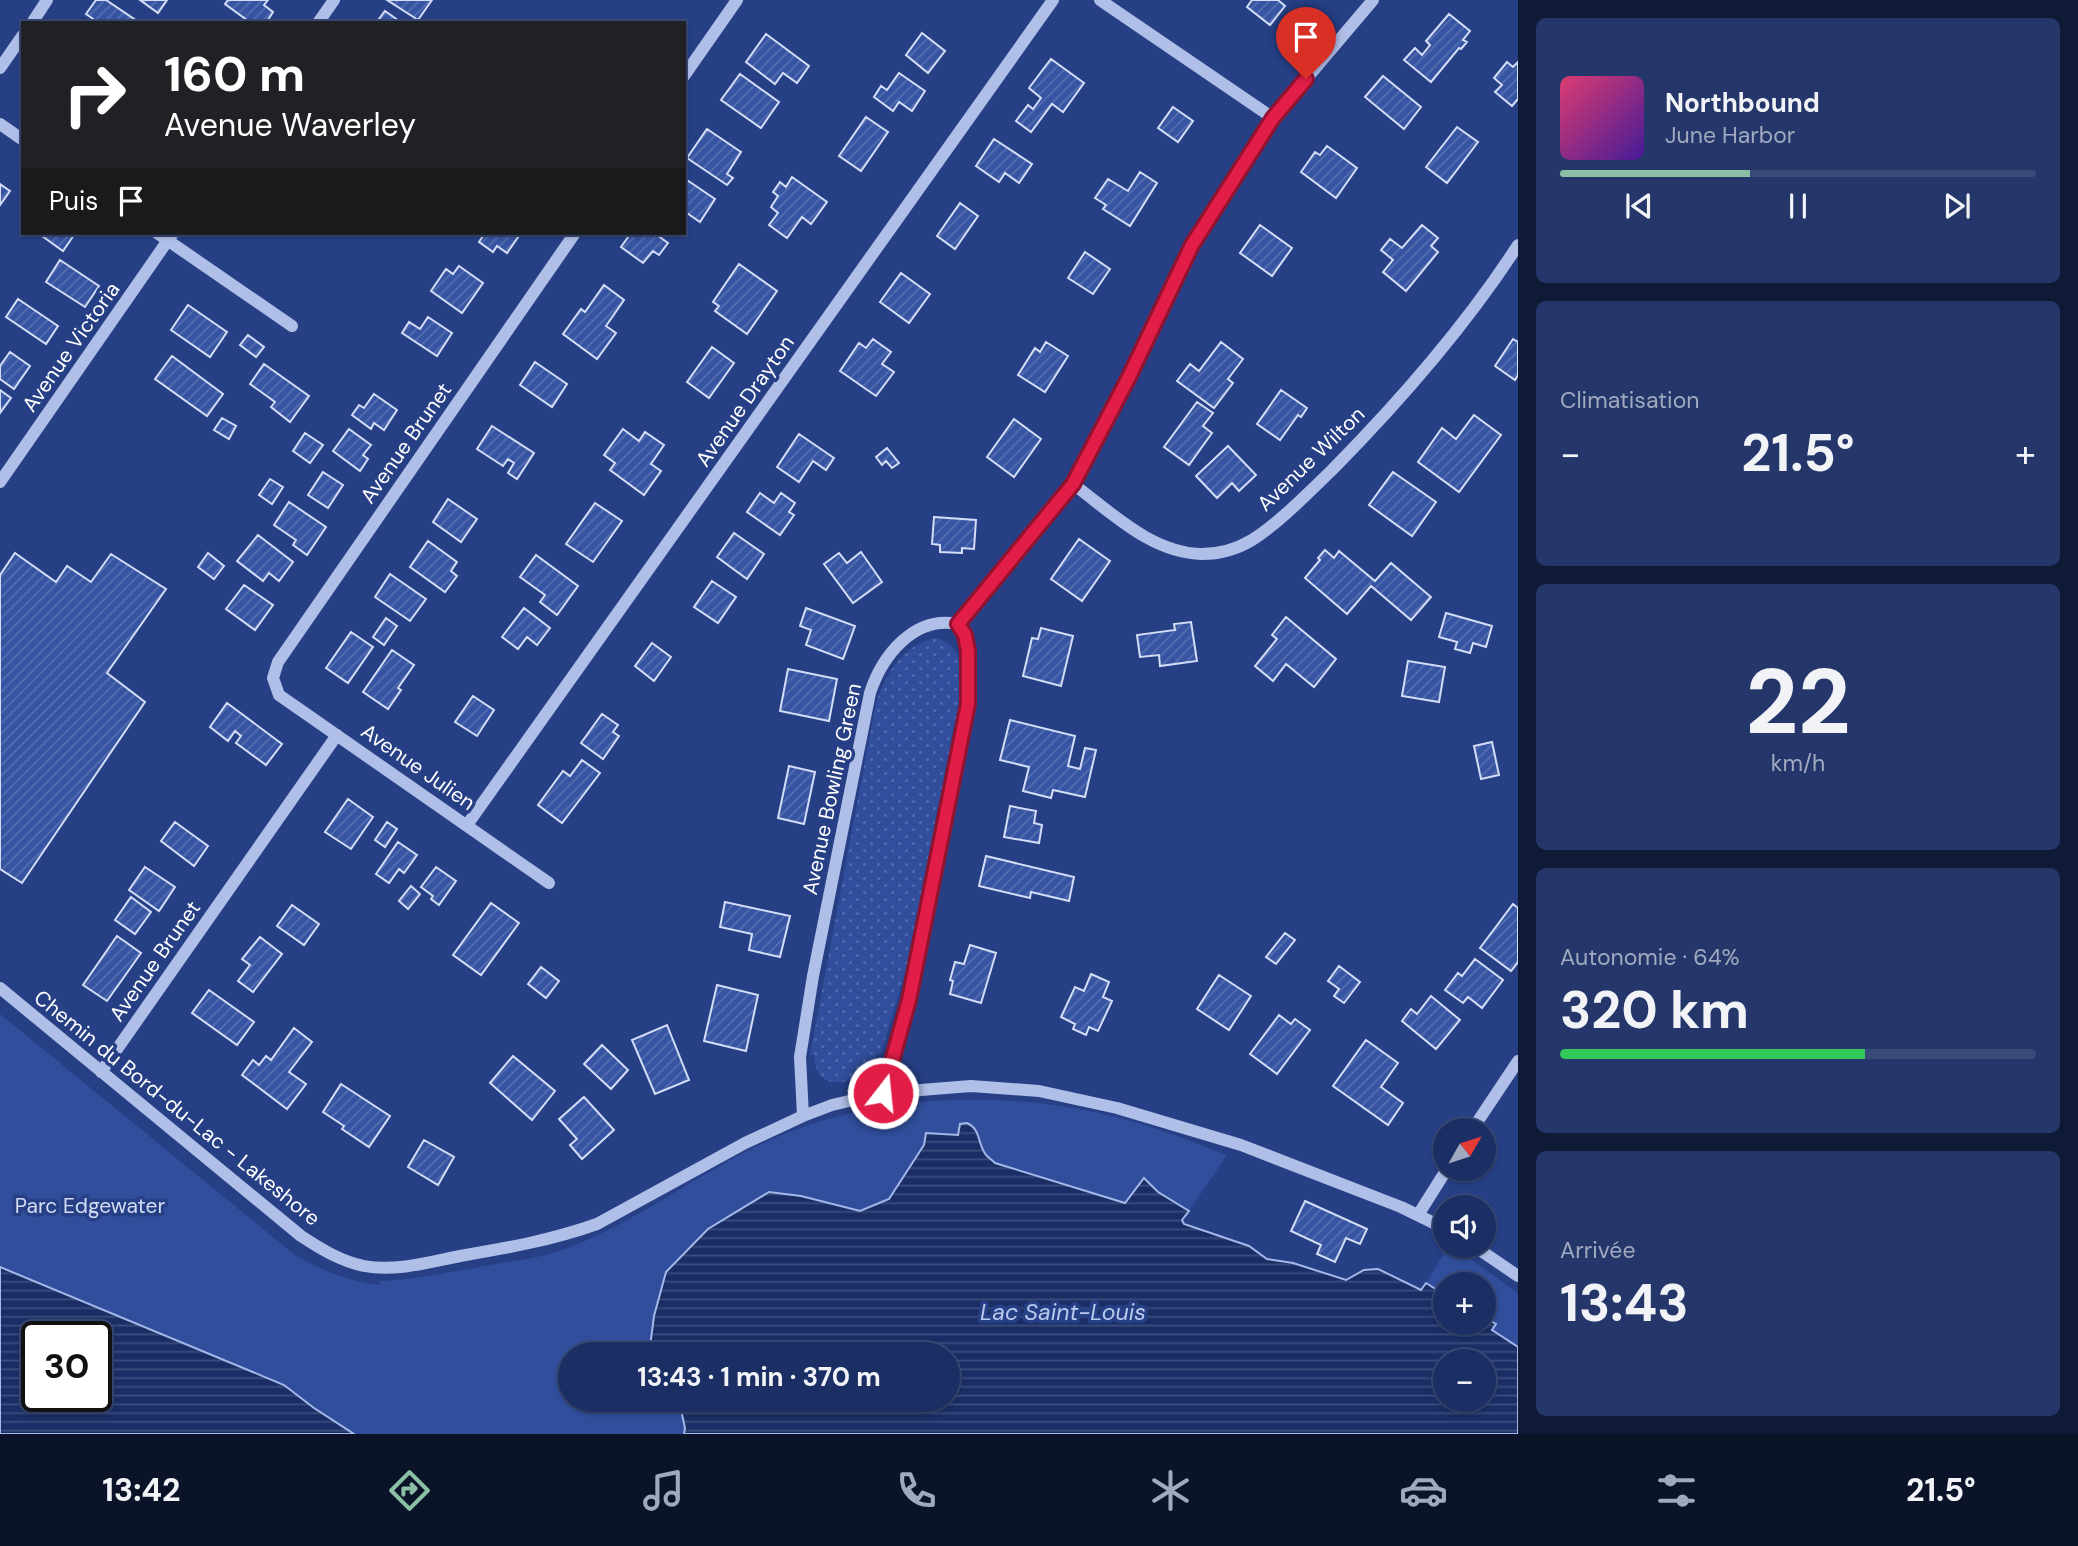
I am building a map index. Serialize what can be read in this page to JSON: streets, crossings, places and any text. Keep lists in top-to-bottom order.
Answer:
{
  "streets": {
    "street": [
      "Avenue Victoria",
      "Avenue Drayton",
      "Avenue Brunet",
      "Avenue Wilton",
      "Avenue Julien",
      "Avenue Bowling Green",
      "Chemin du Bord-du-Lac - Lakeshore"
    ]
  },
  "crossings": [
    ["Avenue Drayton", "Avenue Julien"],
    ["Avenue Brunet", "Avenue Julien"],
    ["Avenue Brunet", "Chemin du Bord-du-Lac - Lakeshore"],
    ["Avenue Bowling Green", "Chemin du Bord-du-Lac - Lakeshore"]
  ],
  "water": ["Lac Saint-Louis"],
  "parks": ["Parc Edgewater"],
  "north": "top right",
  "page": {
    "turn": ["160 m", "Avenue Waverley"],
    "song": ["Northbound", "June Harbor"],
    "then": "Puis",
    "tile": [
      "Climatisation",
      ["22", "km/h"],
      ["Autonomie · 64%", "320 km"],
      ["Arrivée", "13:43"]
    ],
    "heat": ["−", "21.5°", "+"],
    "map_buttons": ["+", "−"],
    "limit": "30",
    "trip": "13:43 · 1 min · 370 m",
    "tabs": ["13:42", "21.5°"]
  }
}
